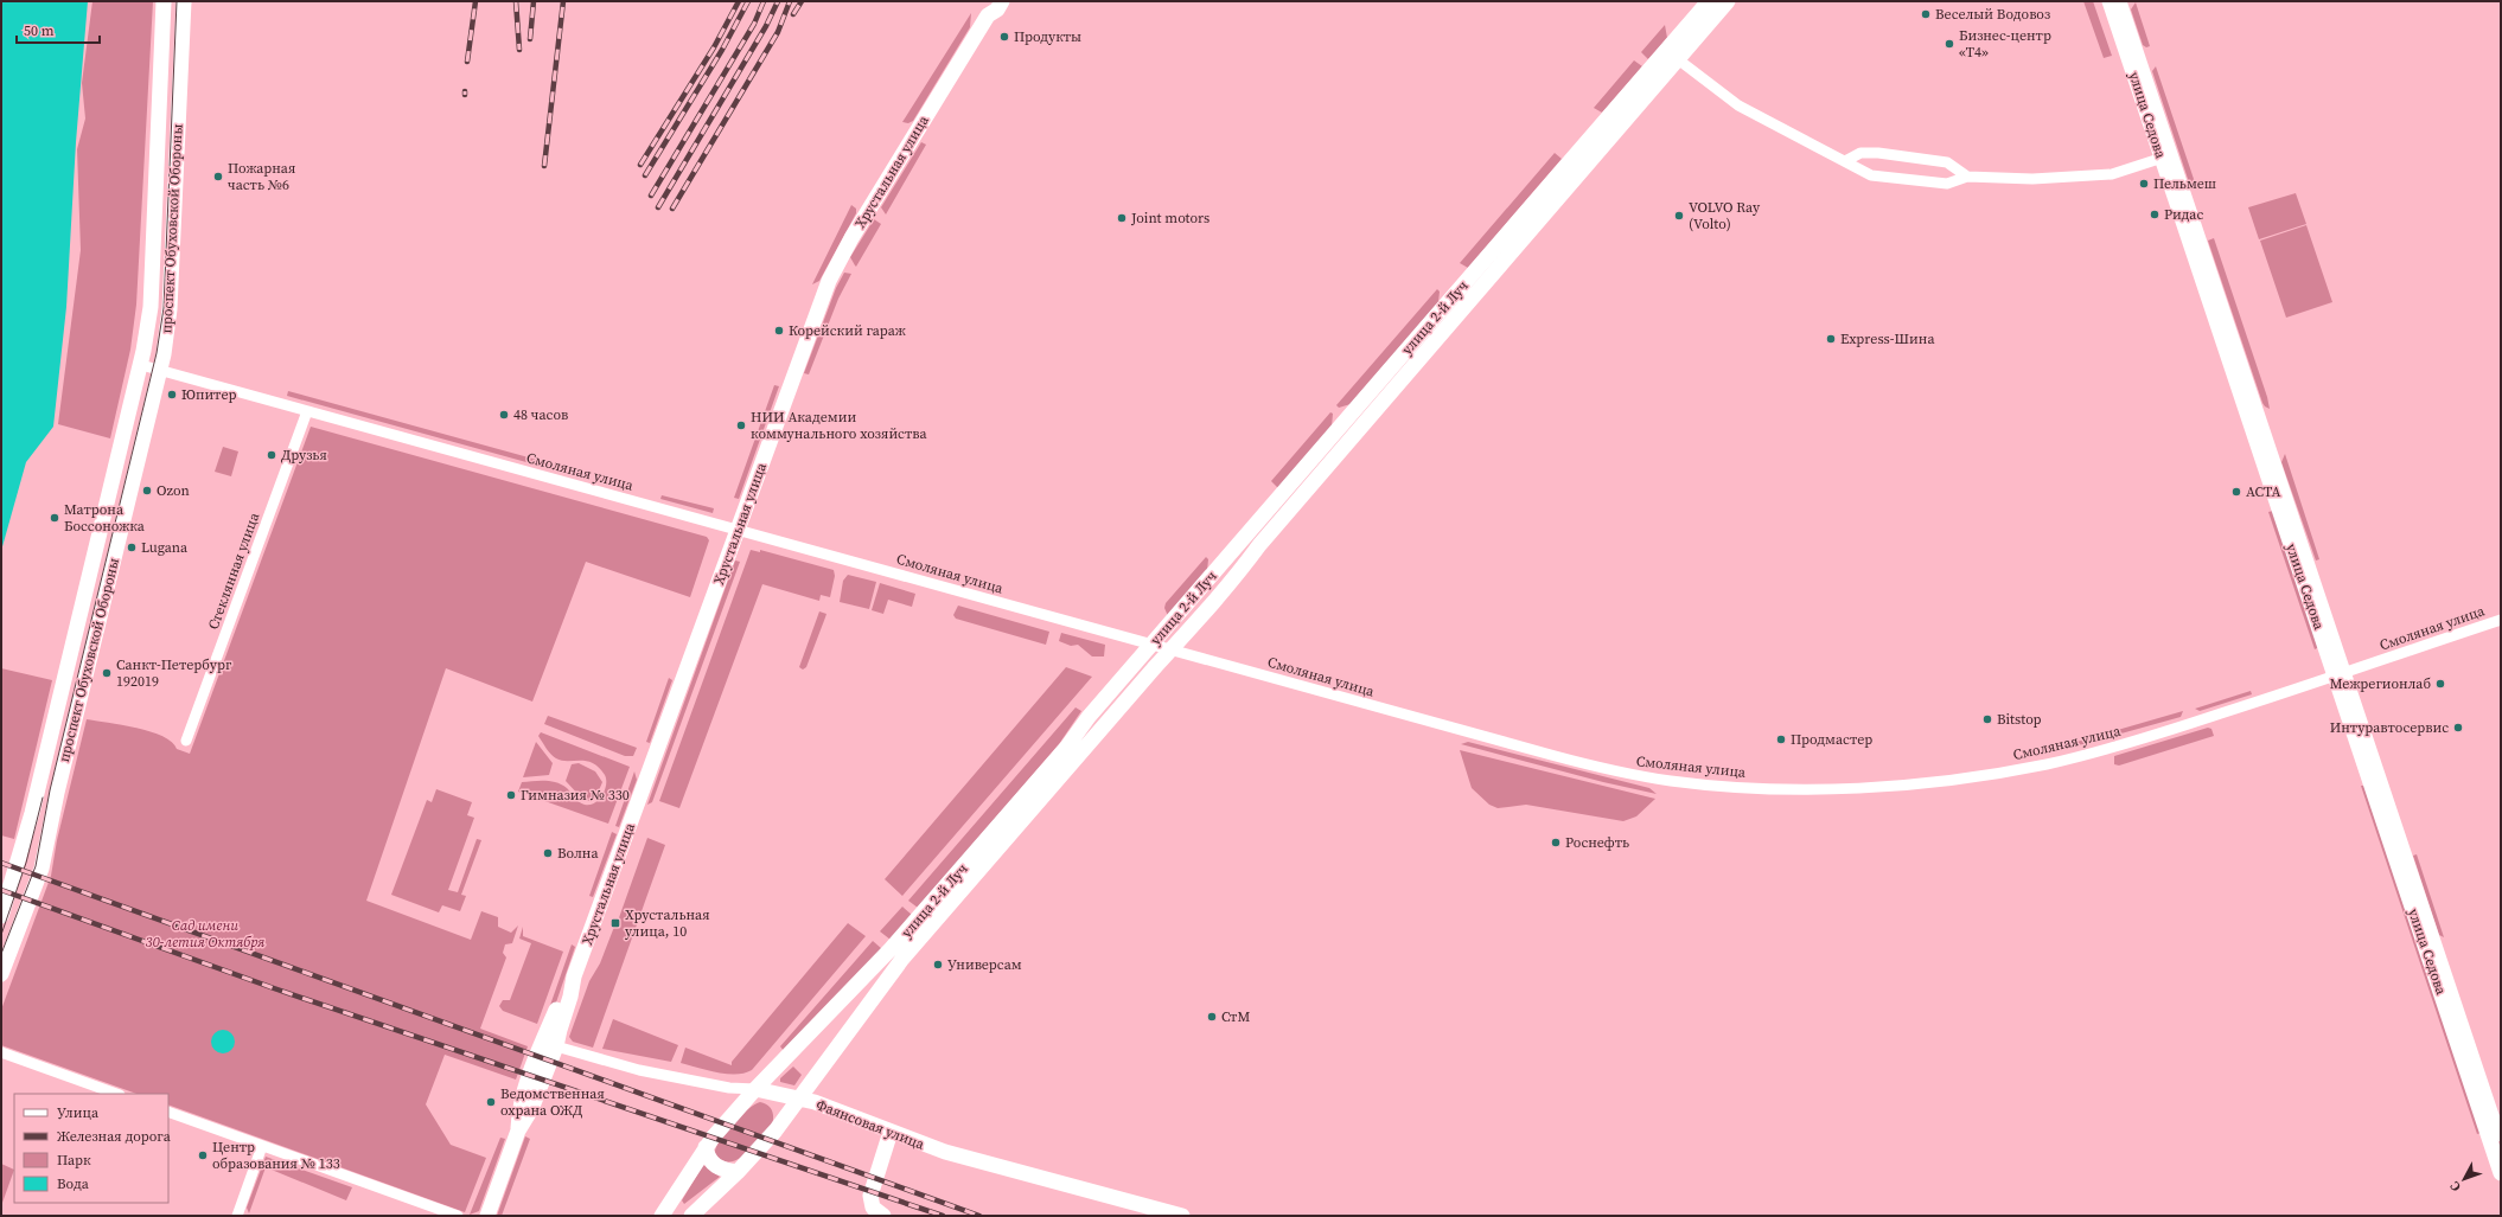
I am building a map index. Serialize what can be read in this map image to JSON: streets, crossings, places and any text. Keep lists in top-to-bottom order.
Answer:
{
  "streets": {
    "main road": [
      "улица Седова",
      "Хрустальная улица",
      "проспект Обуховской Обороны",
      "улица 2-й Луч",
      "Фаянсовая улица"
    ],
    "street": ["Смоляная улица", "Стеклянная улица"]
  },
  "crossings": [
    ["улица Седова", "Смоляная улица"],
    ["Хрустальная улица", "Смоляная улица"],
    ["Хрустальная улица", "Фаянсовая улица"],
    ["проспект Обуховской Обороны", "Смоляная улица"],
    ["улица 2-й Луч", "Смоляная улица"],
    ["улица 2-й Луч", "Фаянсовая улица"],
    ["Смоляная улица", "Стеклянная улица"]
  ],
  "parks": ["Сад имени 30-летия Октября"],
  "places": {
    "other": [
      "Веселый Водовоз",
      "Продукты",
      "Бизнес-центр «Т4»",
      "Пожарная часть №6",
      "Пельмеш",
      "Ридас",
      "VOLVO Ray (Volto)",
      "Joint motors",
      "Корейский гараж",
      "Express-Шина",
      "Юпитер",
      "48 часов",
      "НИИ Академии коммунального хозяйства",
      "Друзья",
      "Ozon",
      "АСТА",
      "Матрона Боссоножка",
      "Lugana",
      "Санкт-Петербург 192019",
      "Межрегионлаб",
      "Bitstop",
      "Интуравтосервис",
      "Продмастер",
      "Гимназия № 330",
      "Роснефть",
      "Волна",
      "Универсам",
      "СтМ",
      "Ведомственная охрана ОЖД",
      "Центр образования № 133"
    ],
    "transit": ["Хрустальная улица, 10"]
  },
  "legend": [
    "Улица",
    "Железная дорога",
    "Парк",
    "Вода"
  ],
  "scale_bar": "50 m",
  "north": "bottom left"
}
